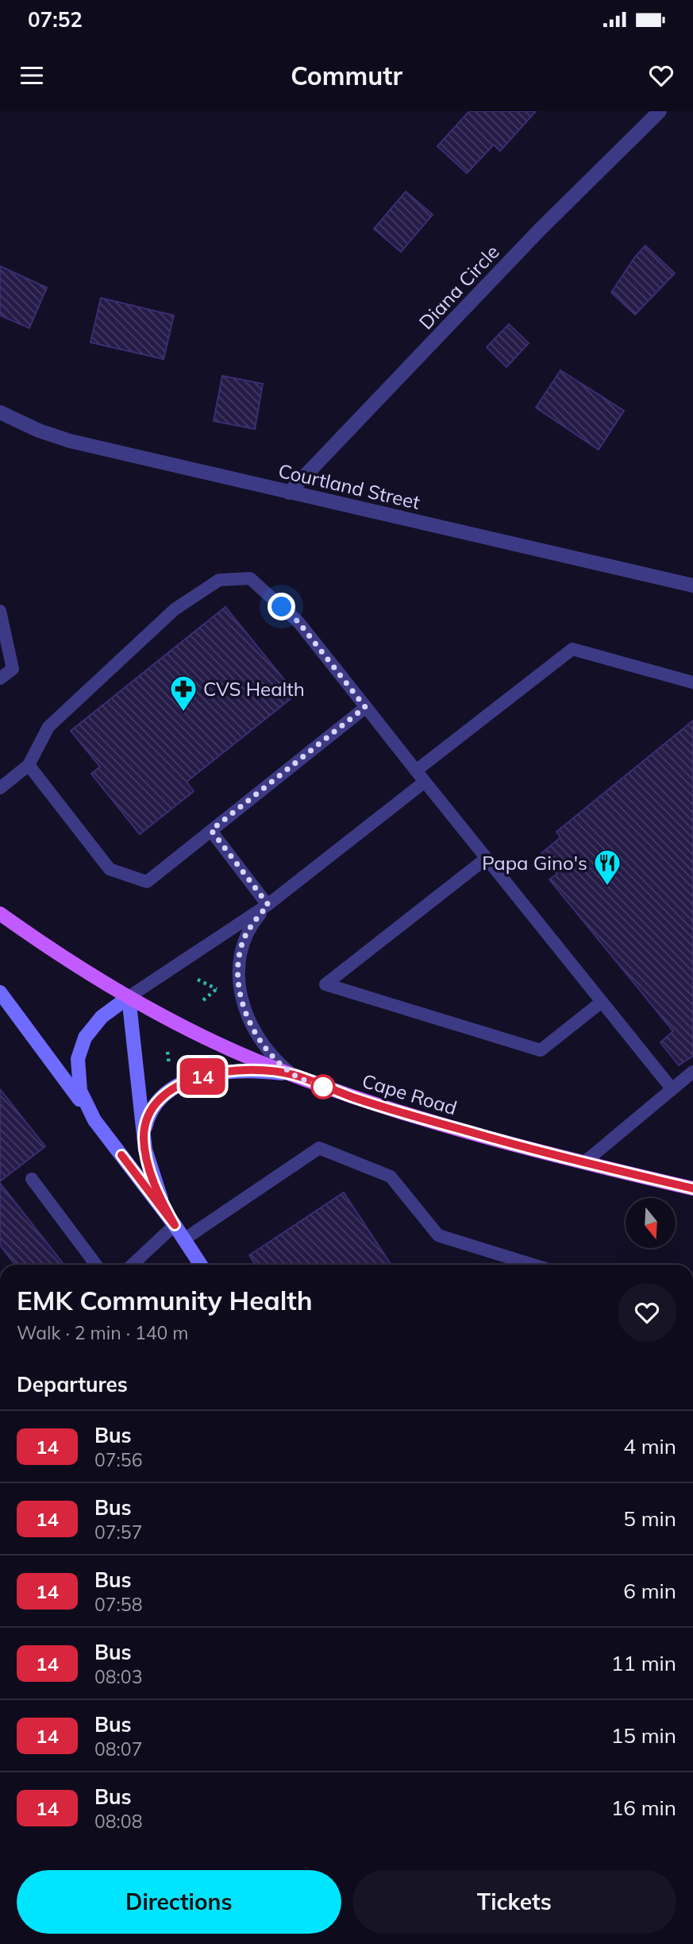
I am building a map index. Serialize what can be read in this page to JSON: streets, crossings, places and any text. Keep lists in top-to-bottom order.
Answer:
{
  "streets": {
    "main road": ["Cape Road"],
    "street": ["Diana Circle", "Courtland Street"]
  },
  "crossings": [
    ["Diana Circle", "Courtland Street"]
  ],
  "places": {
    "pharmacy": ["CVS Health"],
    "restaurant": ["Papa Gino's"]
  },
  "lines": ["bus line 14"],
  "north": "bottom",
  "page": {
    "status": "07:52",
    "header": "Commutr",
    "on_map": "14",
    "heading": [
      ["EMK Community Health", "Walk · 2 min · 140 m"],
      "Departures"
    ],
    "list": [
      {
        "mark": "14",
        "name": "Bus",
        "note": "07:56",
        "value": "4 min"
      },
      {
        "mark": "14",
        "name": "Bus",
        "note": "07:57",
        "value": "5 min"
      },
      {
        "mark": "14",
        "name": "Bus",
        "note": "07:58",
        "value": "6 min"
      },
      {
        "mark": "14",
        "name": "Bus",
        "note": "08:03",
        "value": "11 min"
      },
      {
        "mark": "14",
        "name": "Bus",
        "note": "08:07",
        "value": "15 min"
      },
      {
        "mark": "14",
        "name": "Bus",
        "note": "08:08",
        "value": "16 min"
      }
    ],
    "buttons": ["Directions", "Tickets"]
  }
}
